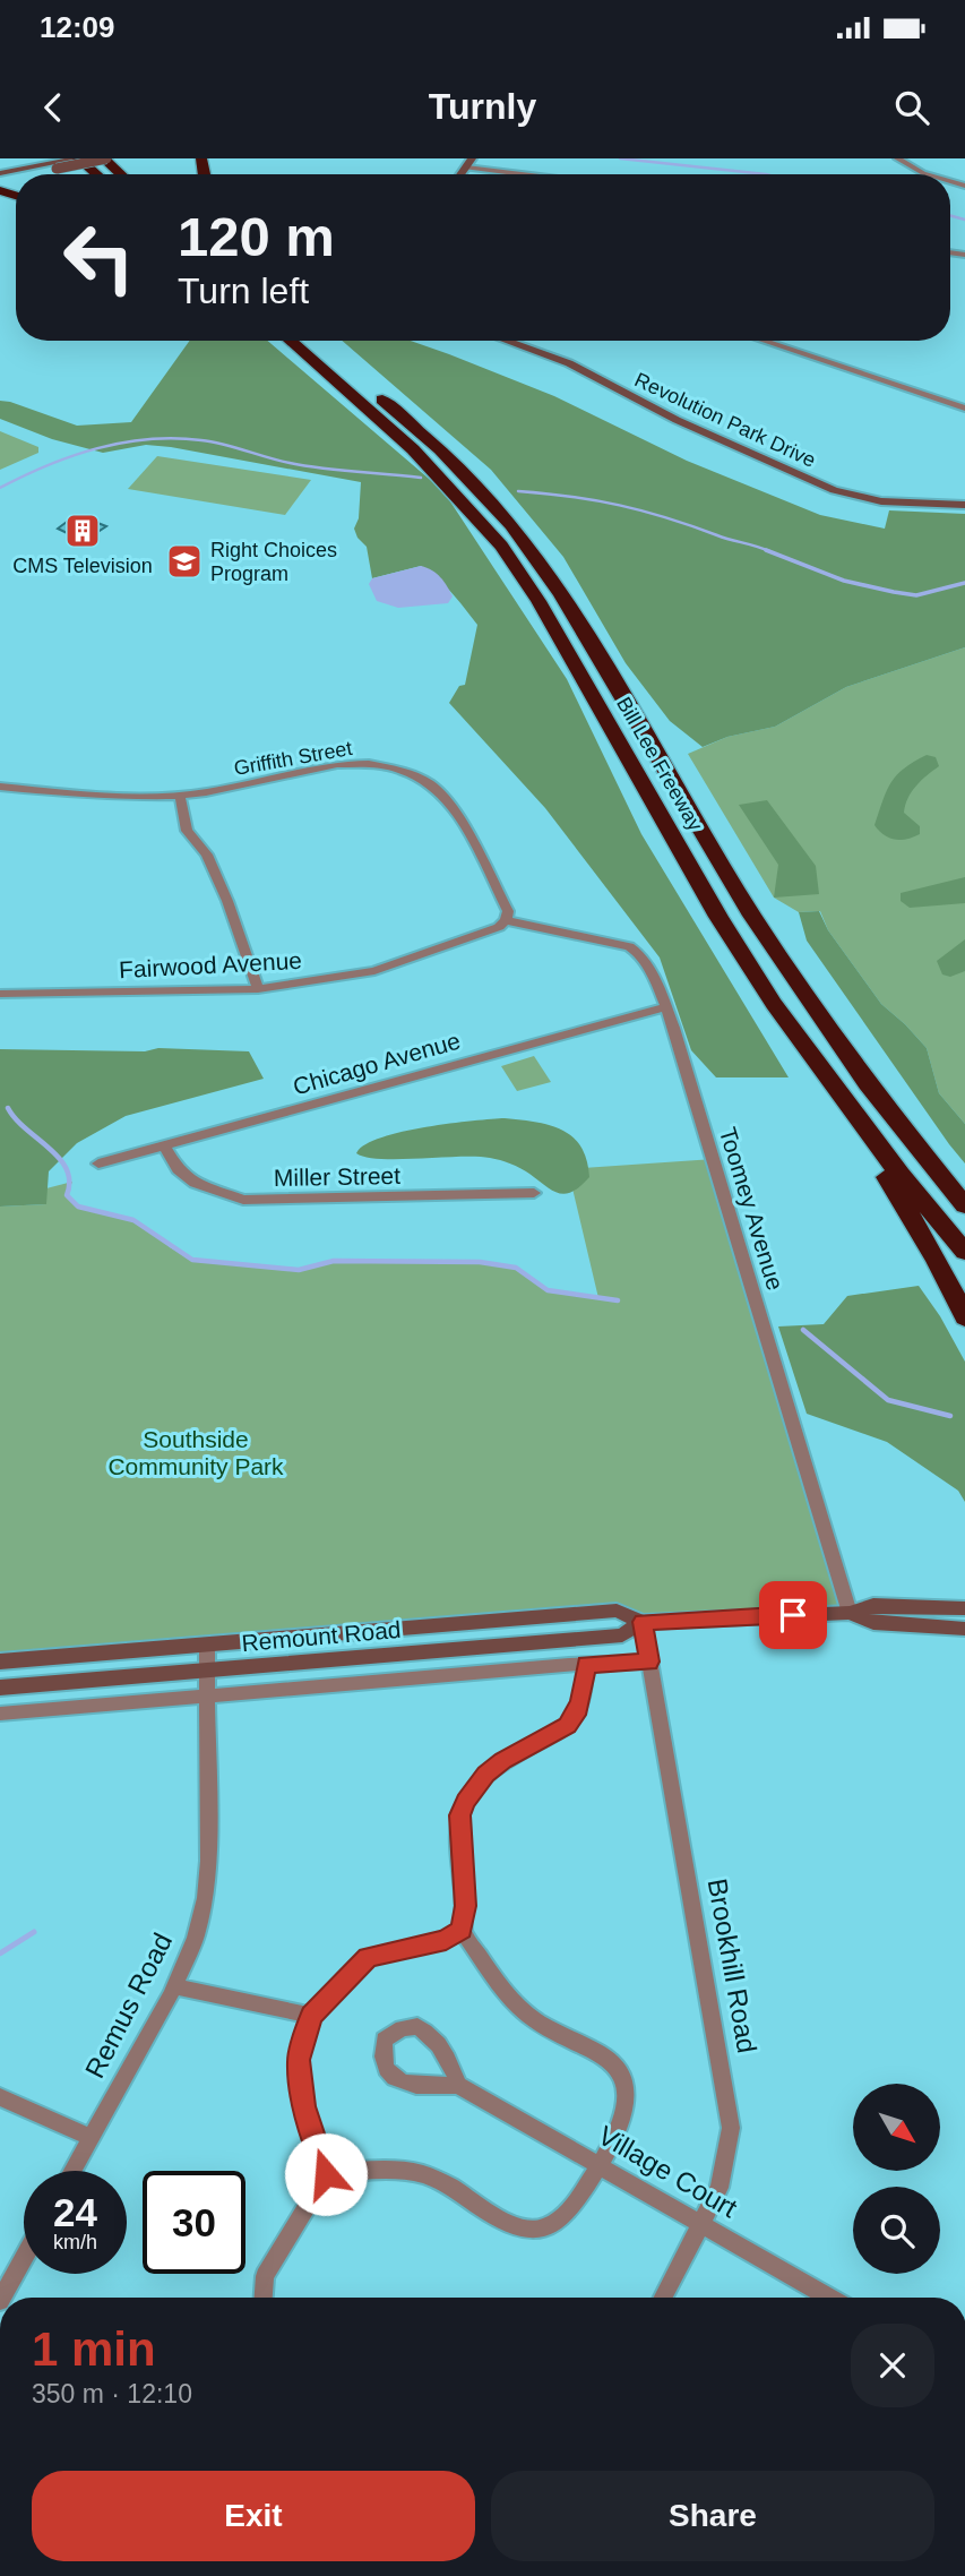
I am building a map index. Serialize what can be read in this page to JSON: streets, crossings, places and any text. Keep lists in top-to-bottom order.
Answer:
{
  "streets": {
    "highway": ["Bill Lee Freeway"],
    "main road": ["Revolution Park Drive", "Remount Road"],
    "street": [
      "Griffith Street",
      "Fairwood Avenue",
      "Chicago Avenue",
      "Miller Street",
      "Toomey Avenue",
      "Brookhill Road",
      "Remus Road",
      "Village Court"
    ]
  },
  "crossings": [
    ["Griffith Street", "Fairwood Avenue"],
    ["Griffith Street", "Toomey Avenue"],
    ["Fairwood Avenue", "Toomey Avenue"],
    ["Chicago Avenue", "Miller Street"],
    ["Chicago Avenue", "Toomey Avenue"],
    ["Toomey Avenue", "Remount Road"],
    ["Remount Road", "Brookhill Road"],
    ["Remount Road", "Remus Road"],
    ["Brookhill Road", "Village Court"]
  ],
  "parks": ["Southside Community Park"],
  "places": {
    "building": ["CMS Television"],
    "school or university": ["Right Choices Program"]
  },
  "north": "bottom right",
  "page": {
    "status": "12:09",
    "header": "Turnly",
    "turn": ["120 m", "Turn left"],
    "speed": "24 km/h",
    "limit": "30",
    "heading": ["1 min", "350 m · 12:10"],
    "buttons": ["Exit", "Share"]
  }
}
